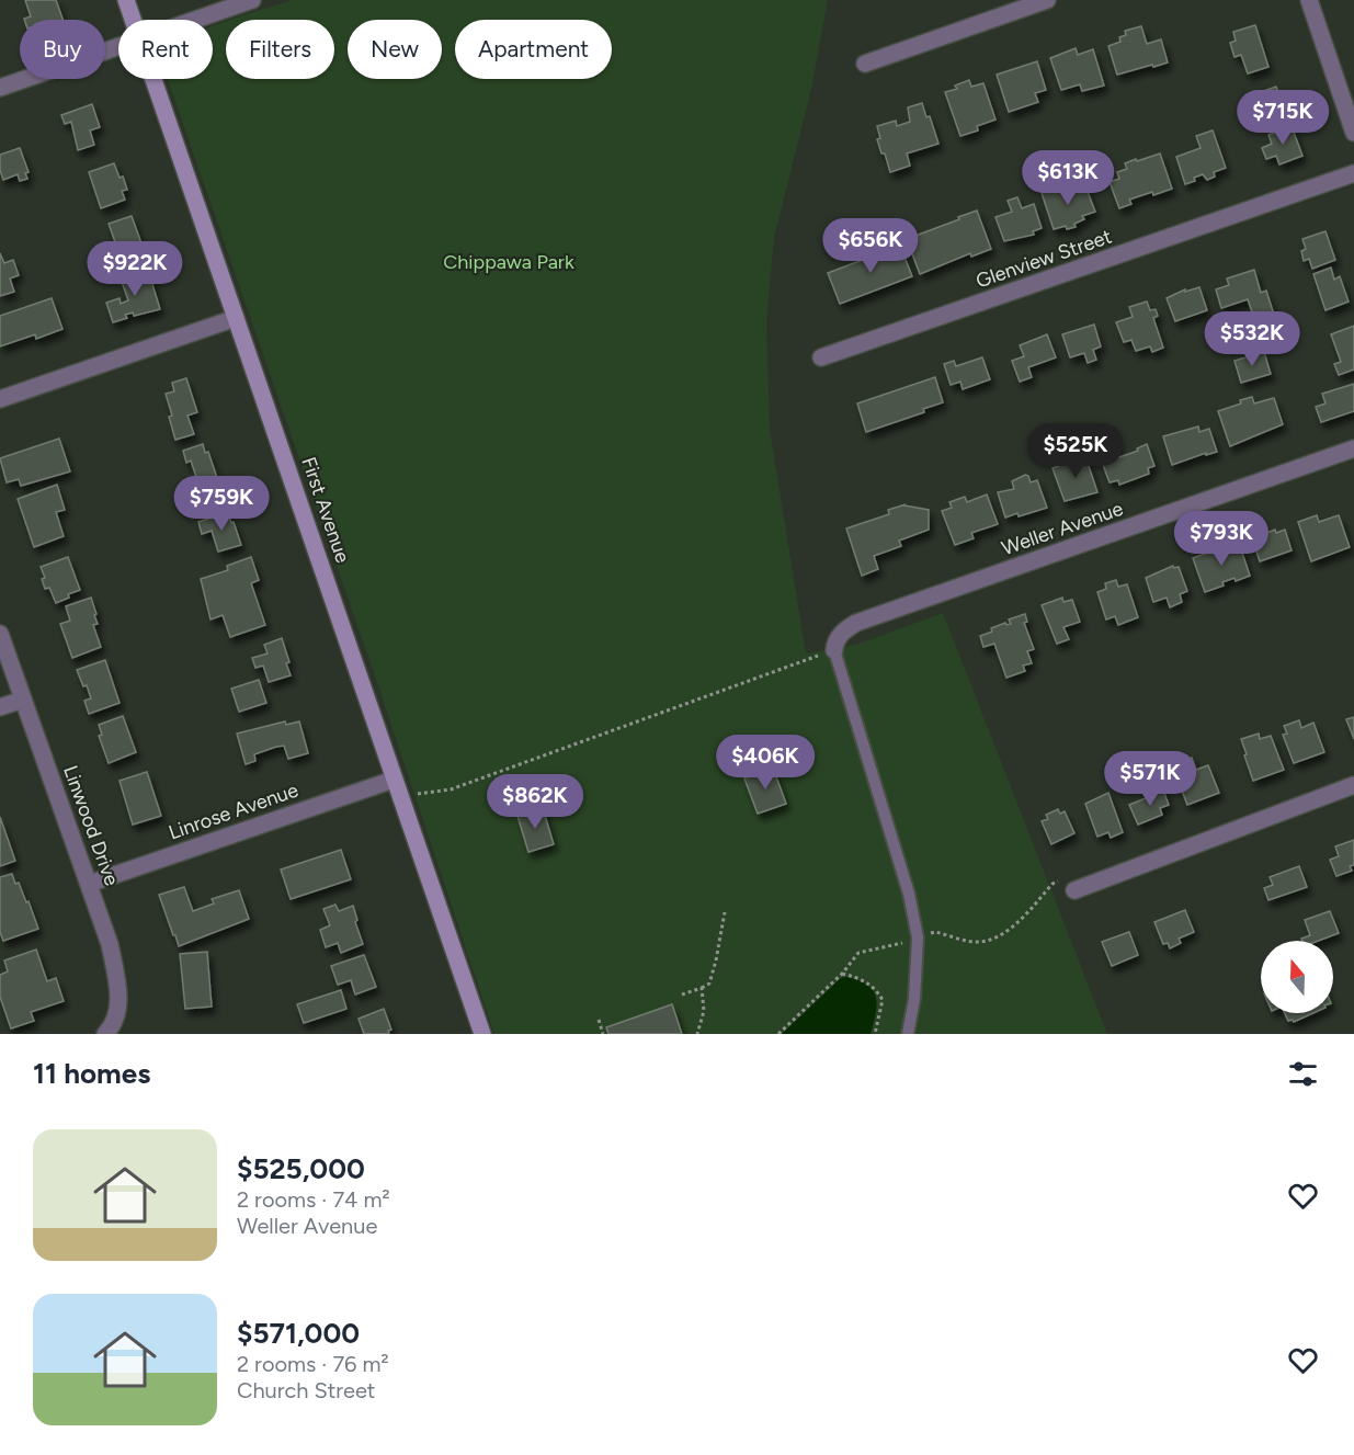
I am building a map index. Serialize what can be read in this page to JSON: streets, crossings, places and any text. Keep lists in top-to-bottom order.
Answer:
{
  "streets": {
    "street": [
      "Glenview Street",
      "First Avenue",
      "Weller Avenue",
      "Linrose Avenue",
      "Linwood Drive"
    ]
  },
  "crossings": [
    ["First Avenue", "Linrose Avenue"],
    ["Linrose Avenue", "Linwood Drive"]
  ],
  "parks": ["Chippawa Park"],
  "north": "top",
  "page": {
    "chip": [
      "Buy",
      "Rent",
      "Filters",
      "New",
      "Apartment"
    ],
    "price": [
      "$715K",
      "$613K",
      "$656K",
      "$922K",
      "$532K",
      "$525K",
      "$759K",
      "$793K",
      "$406K",
      "$571K",
      "$862K"
    ],
    "heading": "11 homes",
    "list": [
      {
        "name": "$525,000",
        "note": "2 rooms · 74 m² · Weller Avenue"
      },
      {
        "name": "$571,000",
        "note": "2 rooms · 76 m² · Church Street"
      }
    ]
  }
}
